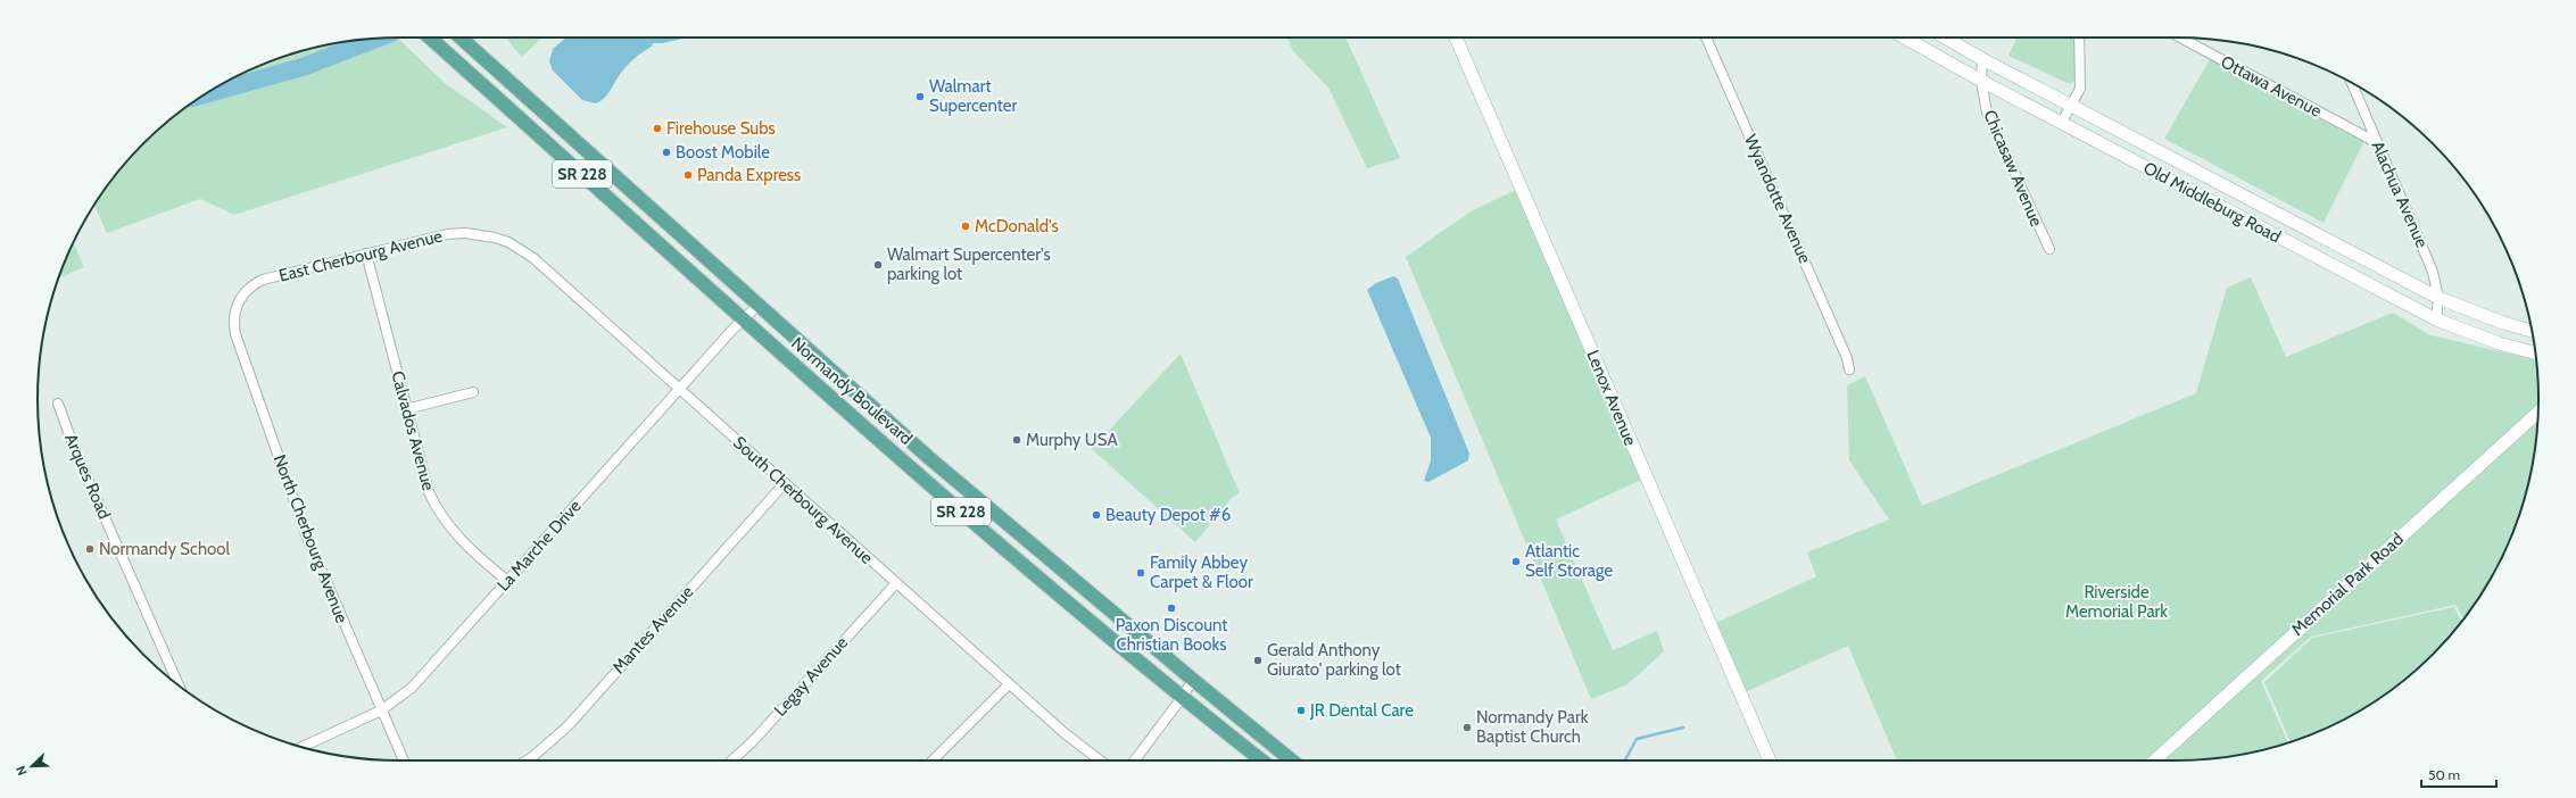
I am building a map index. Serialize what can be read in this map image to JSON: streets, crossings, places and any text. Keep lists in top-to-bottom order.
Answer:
{
  "streets": {
    "main road": [
      "SR 228",
      "Old Middleburg Road",
      "Normandy Boulevard",
      "Lenox Avenue",
      "Memorial Park Road"
    ],
    "street": [
      "Ottawa Avenue",
      "Chicasaw Avenue",
      "Alachua Avenue",
      "Wyandotte Avenue",
      "East Cherbourg Avenue",
      "Calvados Avenue",
      "Arques Road",
      "South Cherbourg Avenue",
      "North Cherbourg Avenue",
      "La Marche Drive",
      "Mantes Avenue",
      "Legay Avenue"
    ]
  },
  "crossings": [
    ["Ottawa Avenue", "Alachua Avenue"],
    ["Chicasaw Avenue", "Old Middleburg Road"],
    ["Alachua Avenue", "Old Middleburg Road"],
    ["East Cherbourg Avenue", "Calvados Avenue"],
    ["East Cherbourg Avenue", "South Cherbourg Avenue"],
    ["East Cherbourg Avenue", "North Cherbourg Avenue"],
    ["Normandy Boulevard", "La Marche Drive"],
    ["Calvados Avenue", "La Marche Drive"],
    ["South Cherbourg Avenue", "La Marche Drive"],
    ["South Cherbourg Avenue", "Mantes Avenue"],
    ["South Cherbourg Avenue", "Legay Avenue"],
    ["North Cherbourg Avenue", "La Marche Drive"]
  ],
  "parks": ["Riverside Memorial Park"],
  "places": [
    "Walmart Supercenter",
    "Firehouse Subs",
    "Boost Mobile",
    "Panda Express",
    "McDonald's",
    "Walmart Supercenter's parking lot",
    "Murphy USA",
    "Beauty Depot #6",
    "Normandy School",
    "Atlantic Self Storage",
    "Family Abbey Carpet & Floor",
    "Paxon Discount Christian Books",
    "Gerald Anthony Giurato' parking lot",
    "JR Dental Care",
    "Normandy Park Baptist Church"
  ],
  "scale_bar": "50 m",
  "north": "bottom left"
}
